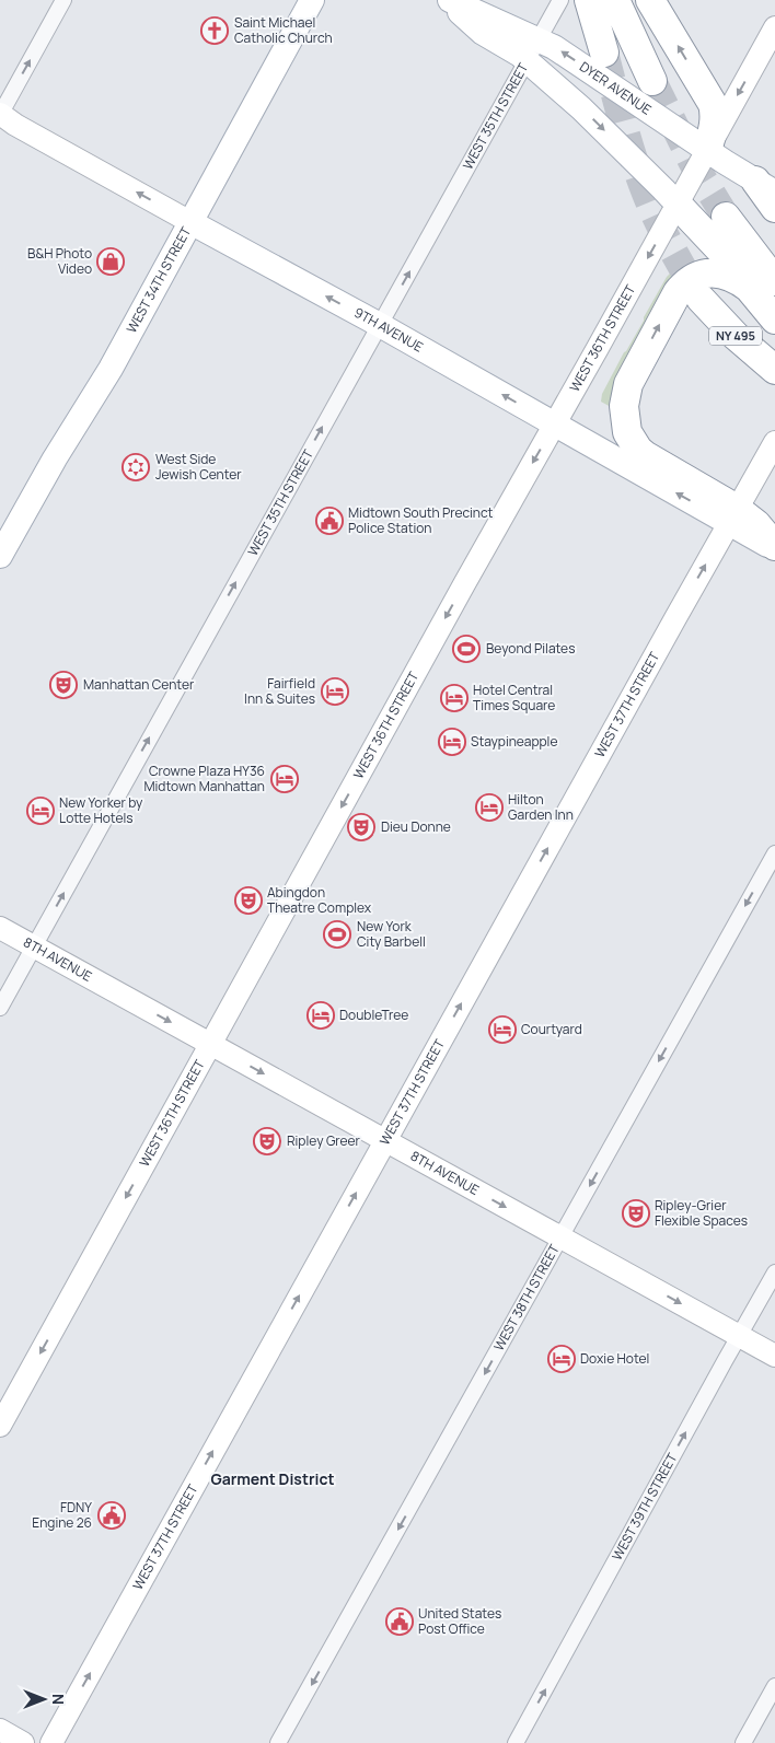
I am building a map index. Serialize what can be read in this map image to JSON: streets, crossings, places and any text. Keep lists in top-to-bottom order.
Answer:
{
  "streets": {
    "highway": ["NY 495"],
    "main road": [
      "DYER AVENUE",
      "WEST 34TH STREET",
      "9TH AVENUE",
      "WEST 36TH STREET",
      "WEST 37TH STREET",
      "8TH AVENUE"
    ],
    "street": ["WEST 35TH STREET", "WEST 38TH STREET", "WEST 39TH STREET"]
  },
  "crossings": [
    ["DYER AVENUE", "WEST 35TH STREET"],
    ["DYER AVENUE", "WEST 36TH STREET"],
    ["WEST 35TH STREET", "9TH AVENUE"],
    ["WEST 35TH STREET", "8TH AVENUE"],
    ["WEST 34TH STREET", "9TH AVENUE"],
    ["9TH AVENUE", "WEST 36TH STREET"],
    ["9TH AVENUE", "WEST 37TH STREET"],
    ["WEST 36TH STREET", "8TH AVENUE"],
    ["WEST 37TH STREET", "8TH AVENUE"],
    ["8TH AVENUE", "WEST 38TH STREET"],
    ["8TH AVENUE", "WEST 39TH STREET"]
  ],
  "one_way": [
    "WEST 35TH STREET",
    "9TH AVENUE",
    "WEST 36TH STREET",
    "WEST 37TH STREET",
    "8TH AVENUE",
    "WEST 38TH STREET",
    "WEST 39TH STREET"
  ],
  "districts": ["Garment District"],
  "places": {
    "church": ["Saint Michael Catholic Church"],
    "shop": ["B&H Photo Video"],
    "synagogue": ["West Side Jewish Center"],
    "public building": ["Midtown South Precinct Police Station", "FDNY Engine 26", "United States Post Office"],
    "sports": ["Beyond Pilates", "New York City Barbell"],
    "theatre": [
      "Manhattan Center",
      "Dieu Donne",
      "Abingdon Theatre Complex",
      "Ripley Greer",
      "Ripley-Grier Flexible Spaces"
    ],
    "hotel": [
      "Fairfield Inn & Suites",
      "Hotel Central Times Square",
      "Staypineapple",
      "Crowne Plaza HY36 Midtown Manhattan",
      "Hilton Garden Inn",
      "New Yorker by Lotte Hotels",
      "DoubleTree",
      "Courtyard",
      "Doxie Hotel"
    ]
  },
  "north": "right"
}
